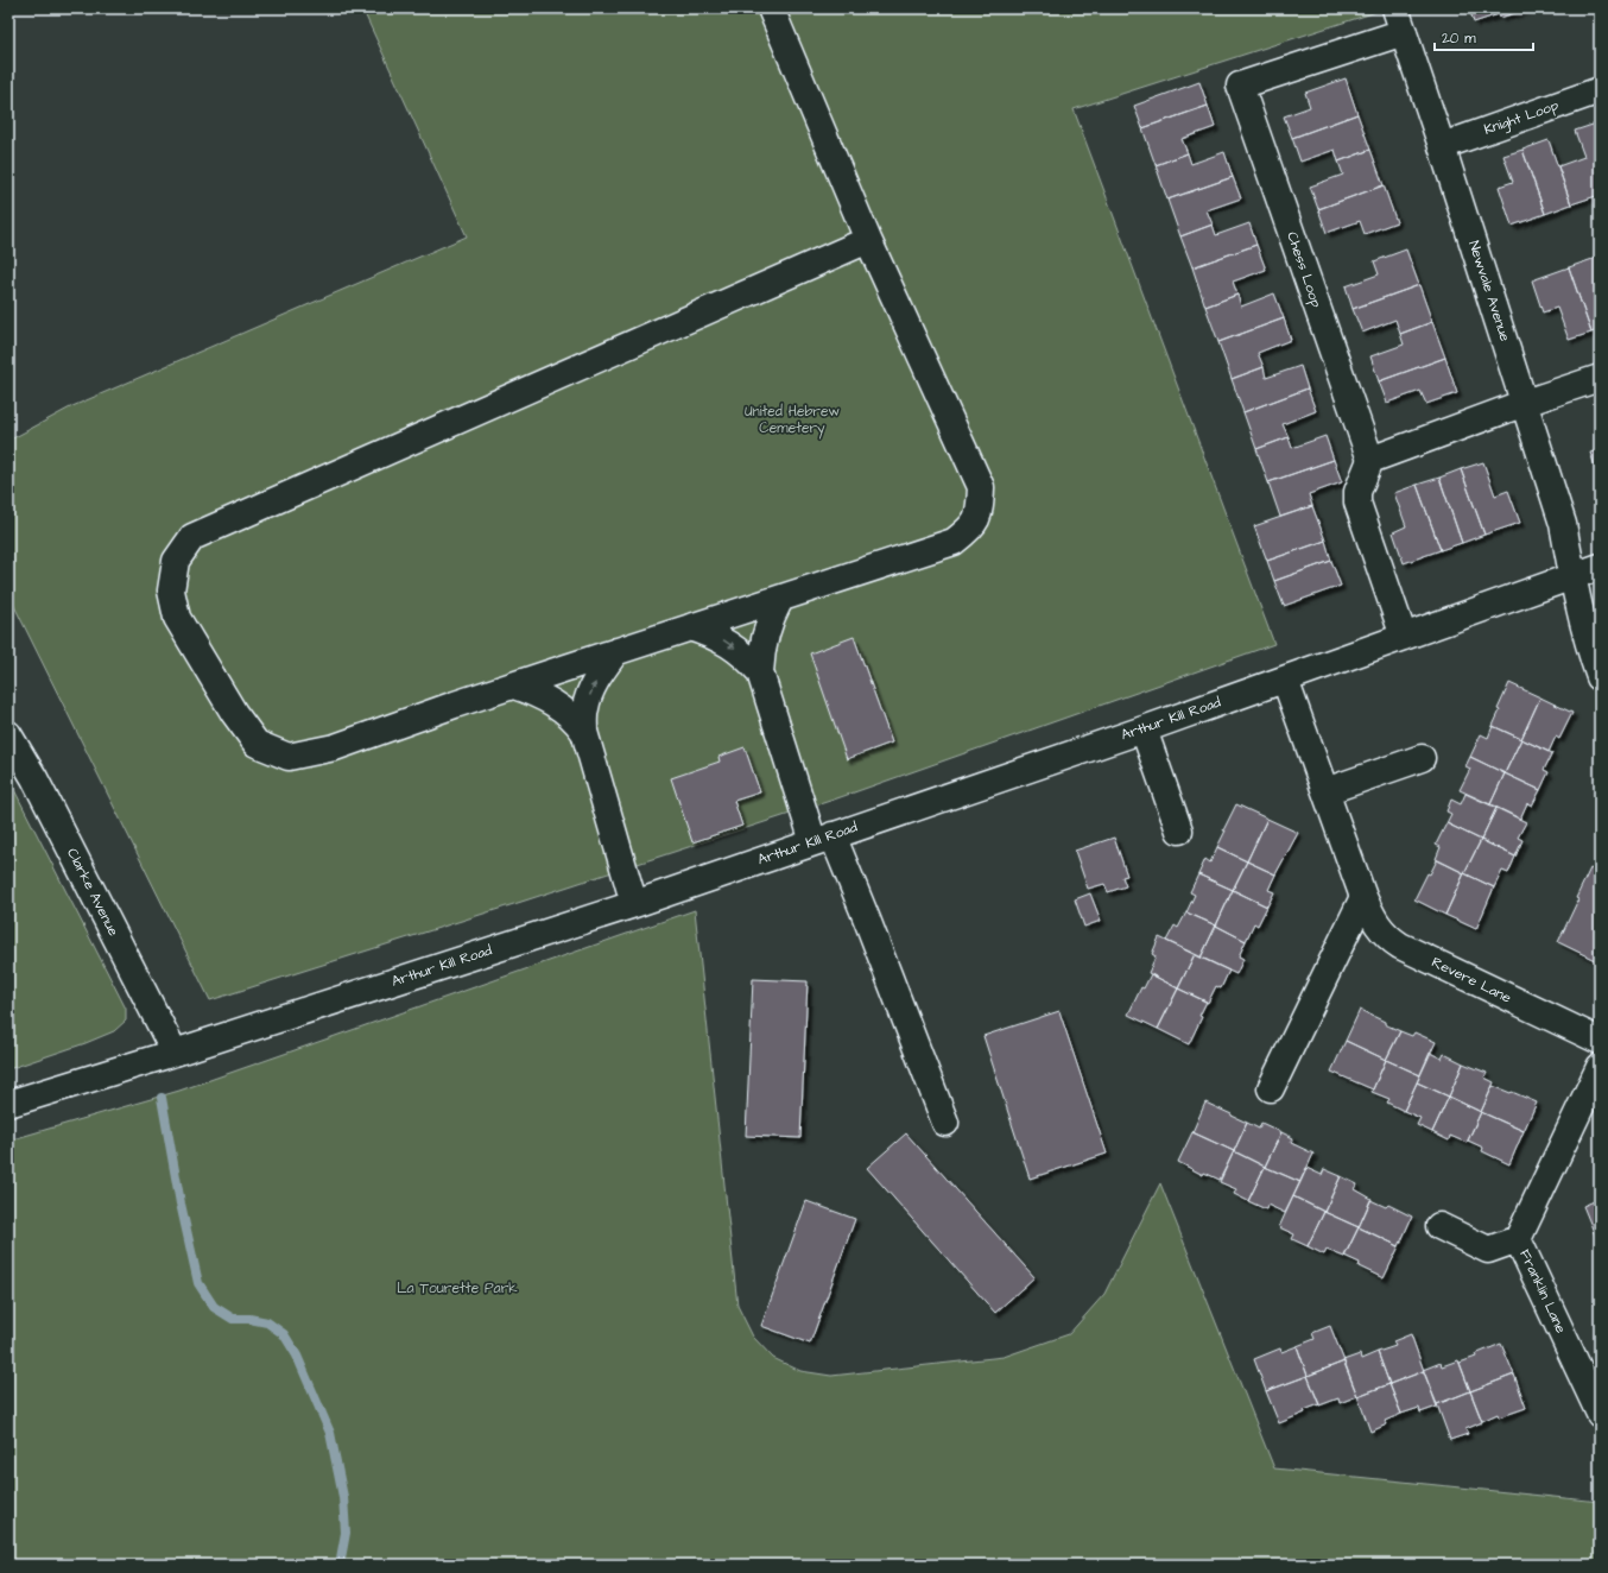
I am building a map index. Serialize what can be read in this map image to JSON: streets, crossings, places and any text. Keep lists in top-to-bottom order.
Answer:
{
  "streets": {
    "street": [
      "Knight Loop",
      "Chess Loop",
      "Newvale Avenue",
      "Arthur Kill Road",
      "Clarke Avenue",
      "Revere Lane",
      "Franklin Lane"
    ]
  },
  "crossings": [
    ["Knight Loop", "Newvale Avenue"],
    ["Chess Loop", "Newvale Avenue"],
    ["Newvale Avenue", "Arthur Kill Road"],
    ["Arthur Kill Road", "Clarke Avenue"],
    ["Arthur Kill Road", "Revere Lane"]
  ],
  "parks": ["United Hebrew Cemetery", "La Tourette Park"],
  "scale_bar": "20 m"
}
